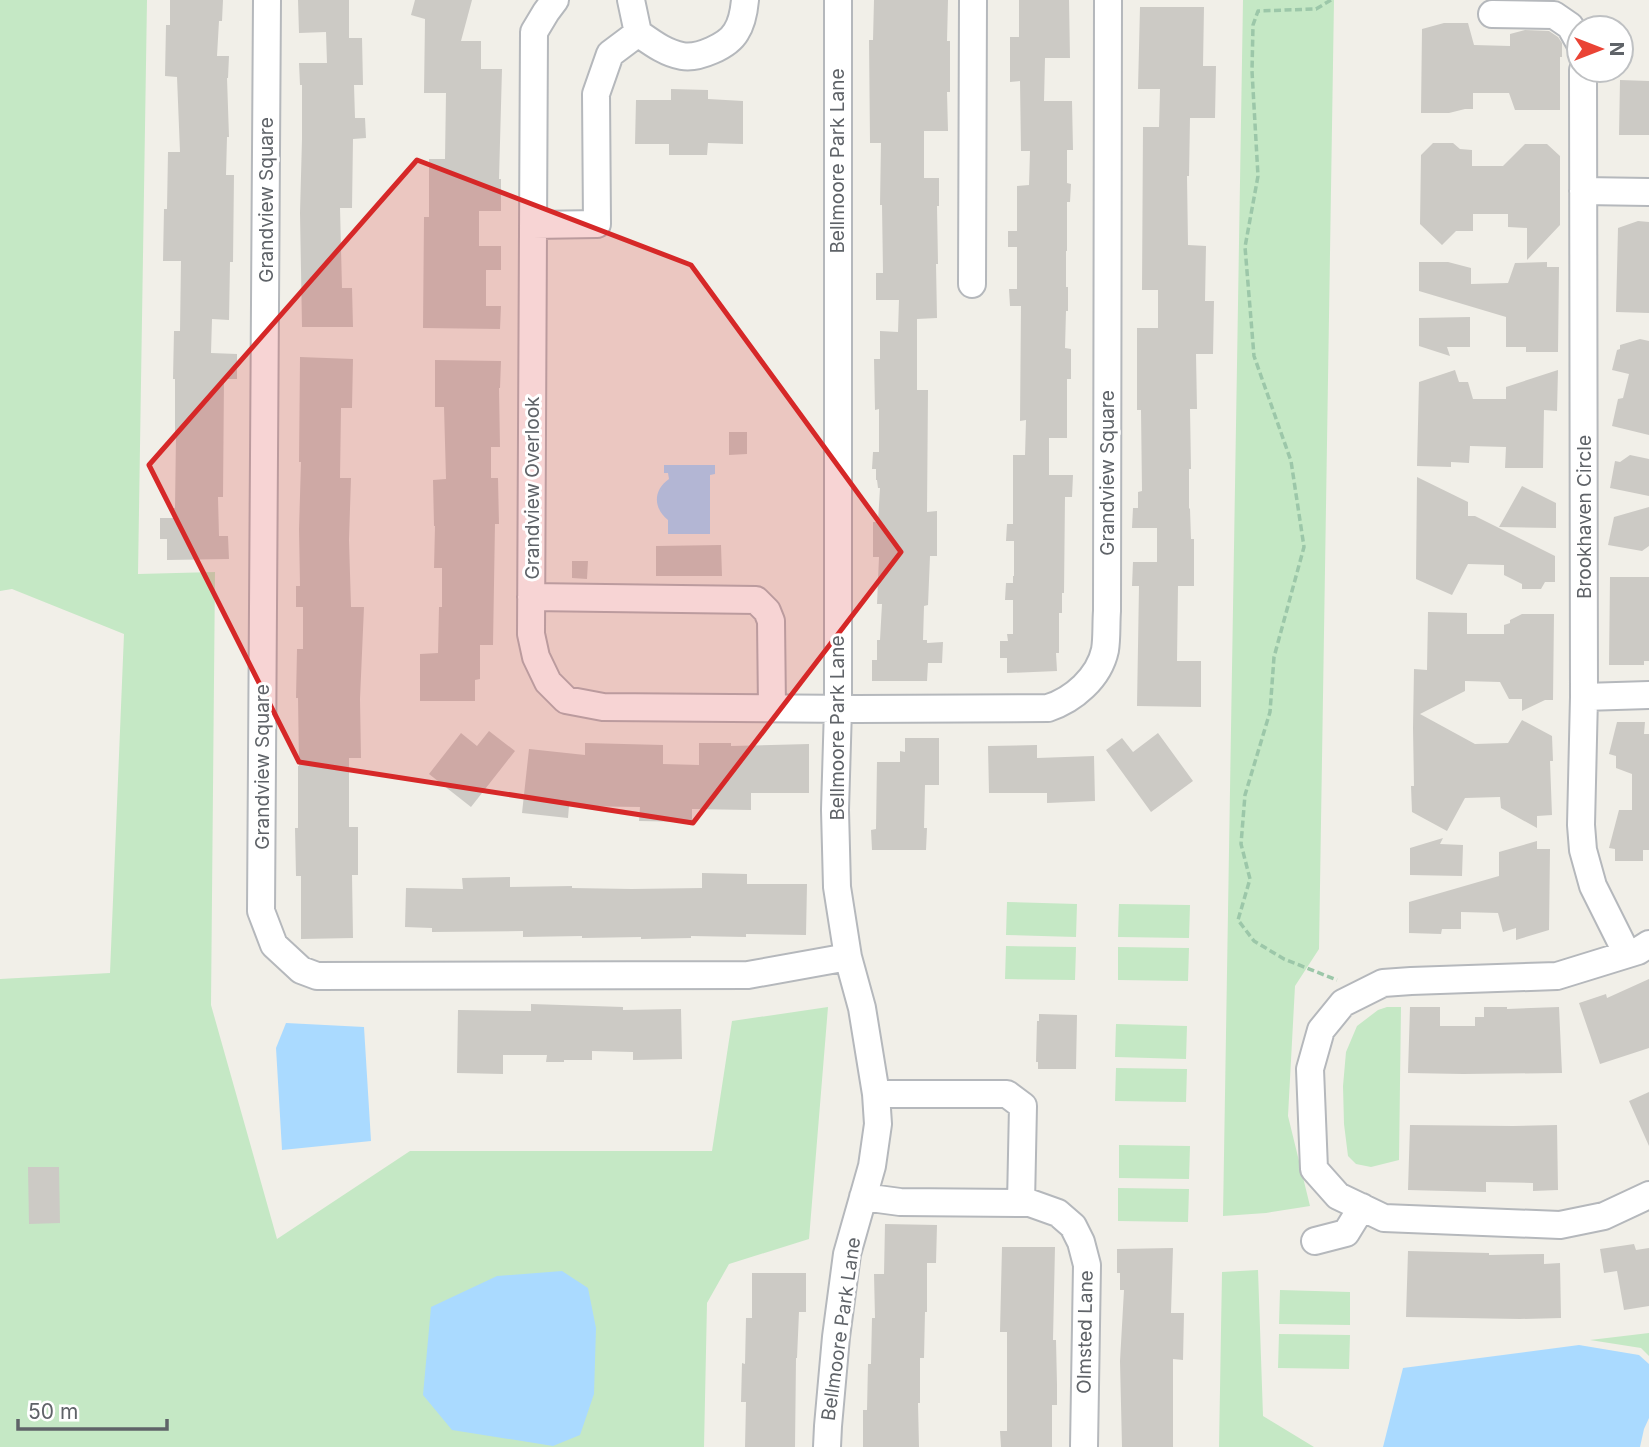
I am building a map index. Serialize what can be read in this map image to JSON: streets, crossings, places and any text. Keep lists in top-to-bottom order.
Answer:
{
  "streets": {
    "street": [
      "Bellmoore Park Lane",
      "Grandview Square",
      "Grandview Overlook",
      "Brookhaven Circle",
      "Olmsted Lane"
    ]
  },
  "crossings": [
    ["Bellmoore Park Lane", "Grandview Square"],
    ["Bellmoore Park Lane", "Grandview Overlook"],
    ["Bellmoore Park Lane", "Olmsted Lane"],
    ["Grandview Square", "Grandview Overlook"]
  ],
  "scale_bar": "50 m",
  "north": "right"
}
